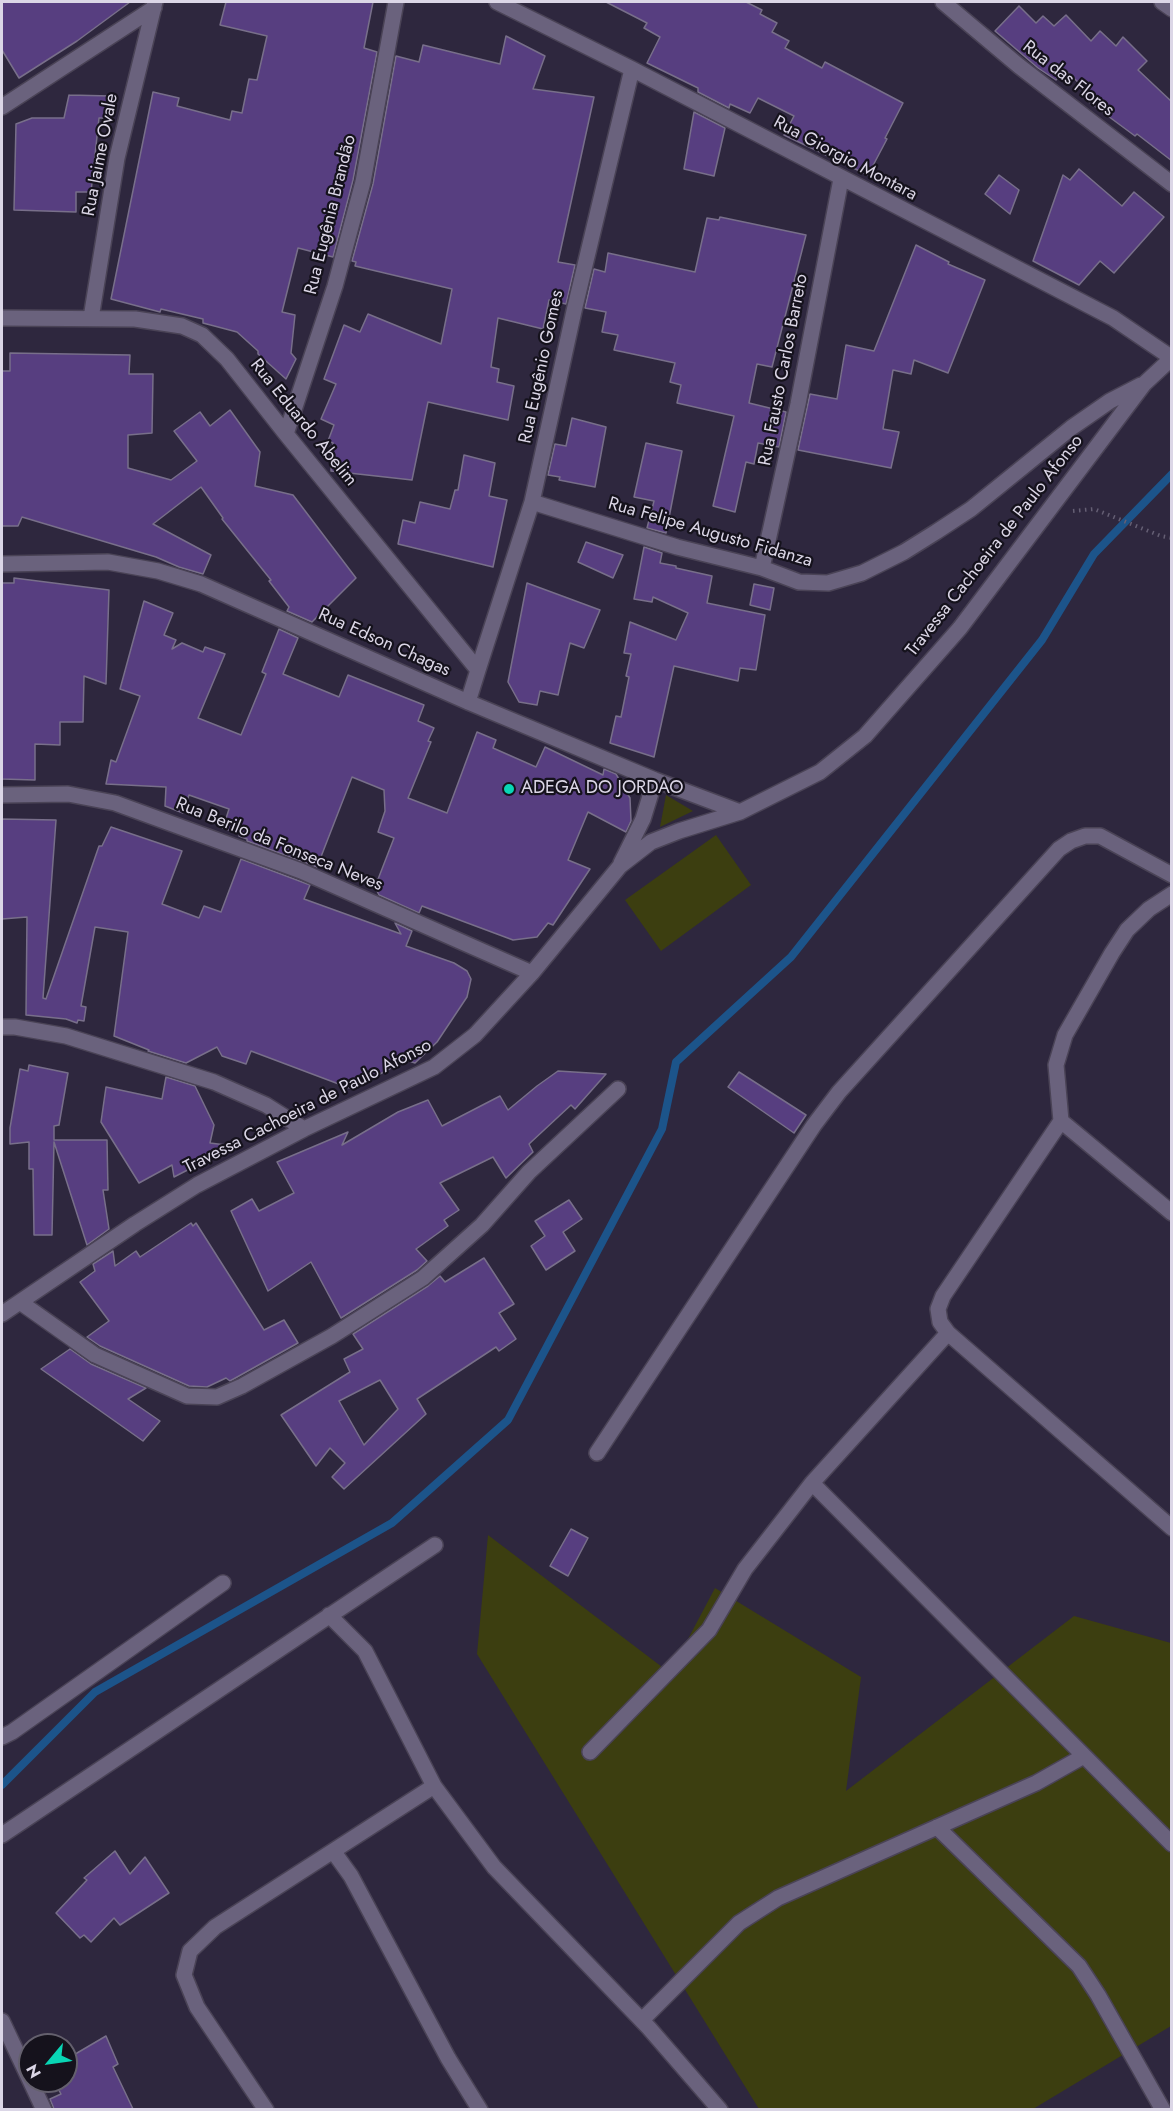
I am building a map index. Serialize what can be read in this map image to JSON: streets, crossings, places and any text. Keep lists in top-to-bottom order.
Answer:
{
  "streets": {
    "street": [
      "Rua das Flores",
      "Rua Jaime Ovale",
      "Rua Giorgio Montara",
      "Rua Eugênia Brandão",
      "Rua Eugênio Gomes",
      "Rua Fausto Carlos Barreto",
      "Rua Eduardo Abelim",
      "Rua Felipe Augusto Fidanza",
      "Travessa Cachoeira de Paulo Afonso",
      "Rua Edson Chagas",
      "Rua Berilo da Fonseca Neves"
    ]
  },
  "crossings": [
    ["Rua Jaime Ovale", "Rua Eduardo Abelim"],
    ["Rua Giorgio Montara", "Rua Eugênio Gomes"],
    ["Rua Giorgio Montara", "Rua Fausto Carlos Barreto"],
    ["Rua Giorgio Montara", "Travessa Cachoeira de Paulo Afonso"],
    ["Rua Eugênia Brandão", "Rua Eduardo Abelim"],
    ["Rua Eugênio Gomes", "Rua Eduardo Abelim"],
    ["Rua Eugênio Gomes", "Rua Felipe Augusto Fidanza"],
    ["Rua Fausto Carlos Barreto", "Rua Felipe Augusto Fidanza"],
    ["Rua Felipe Augusto Fidanza", "Travessa Cachoeira de Paulo Afonso"],
    ["Travessa Cachoeira de Paulo Afonso", "Rua Edson Chagas"],
    ["Travessa Cachoeira de Paulo Afonso", "Rua Berilo da Fonseca Neves"]
  ],
  "places": ["ADEGA DO JORDAO"],
  "north": "bottom left"
}
